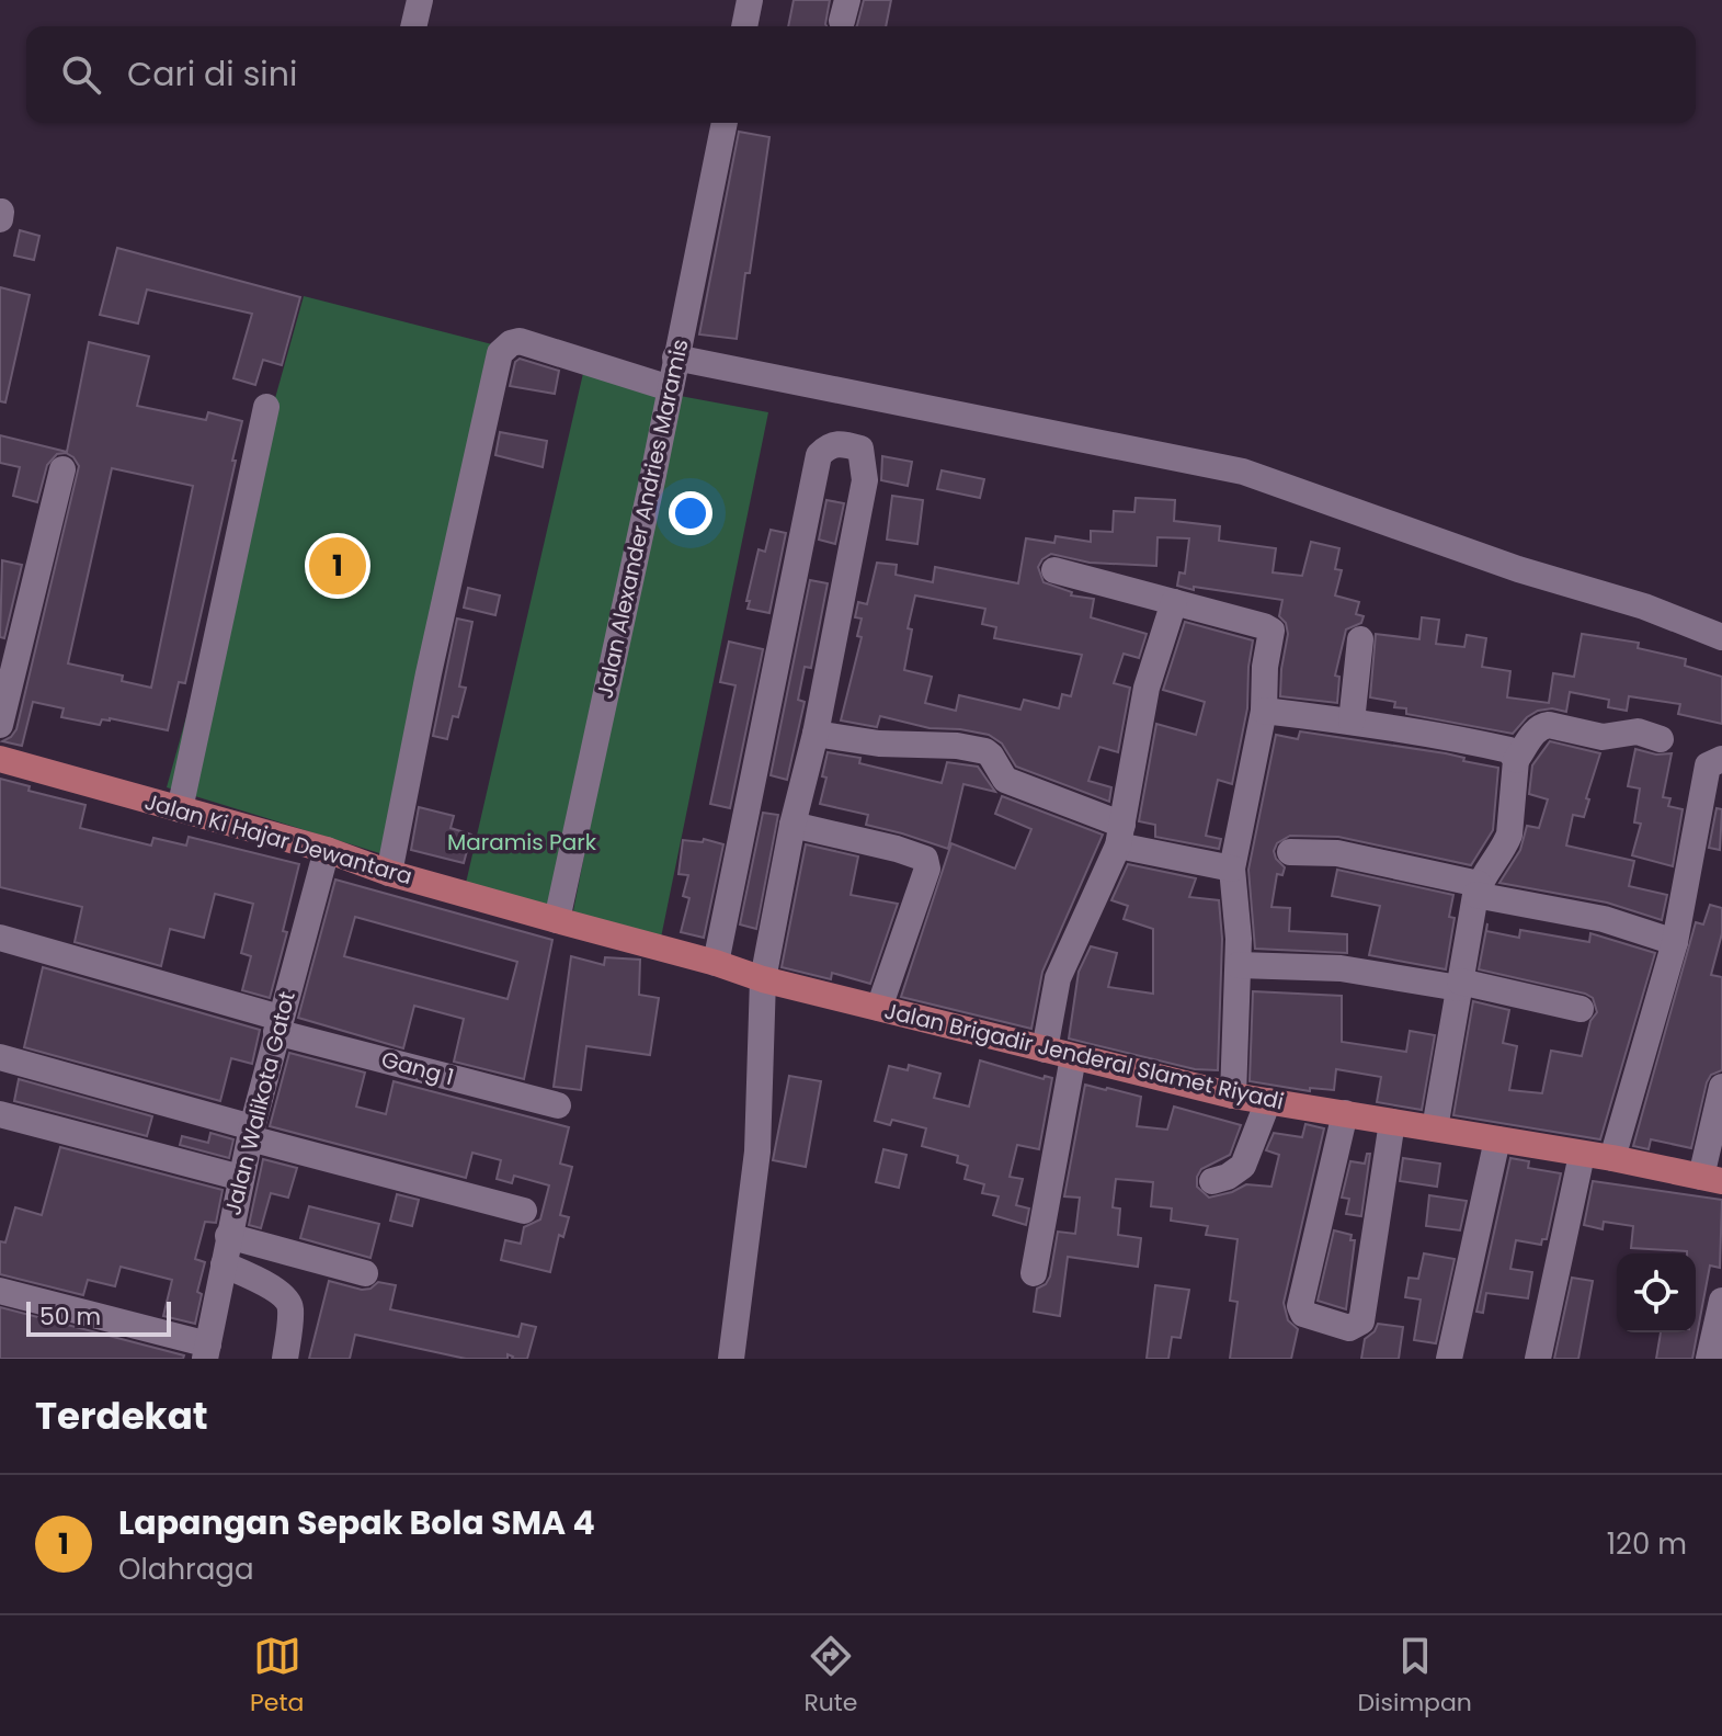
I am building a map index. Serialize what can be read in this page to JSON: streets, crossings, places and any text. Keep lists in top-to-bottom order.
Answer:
{
  "streets": {
    "main road": ["Jalan Ki Hajar Dewantara", "Jalan Brigadir Jenderal Slamet Riyadi"],
    "street": ["Jalan Alexander Andries Maramis", "Gang 1", "Jalan Walikota Gatot"]
  },
  "crossings": [
    ["Jalan Alexander Andries Maramis", "Jalan Ki Hajar Dewantara"],
    ["Jalan Alexander Andries Maramis", "Jalan Brigadir Jenderal Slamet Riyadi"],
    ["Jalan Ki Hajar Dewantara", "Jalan Brigadir Jenderal Slamet Riyadi"],
    ["Jalan Ki Hajar Dewantara", "Jalan Walikota Gatot"],
    ["Gang 1", "Jalan Walikota Gatot"]
  ],
  "parks": ["Maramis Park"],
  "scale_bar": "50 m",
  "page": {
    "search": "Cari di sini",
    "pins": "1",
    "scale": "50 m",
    "heading": "Terdekat",
    "list": [
      {
        "mark": "1",
        "name": "Lapangan Sepak Bola SMA 4",
        "note": "Olahraga",
        "value": "120 m"
      }
    ],
    "nav": ["Peta", "Rute", "Disimpan"]
  }
}
